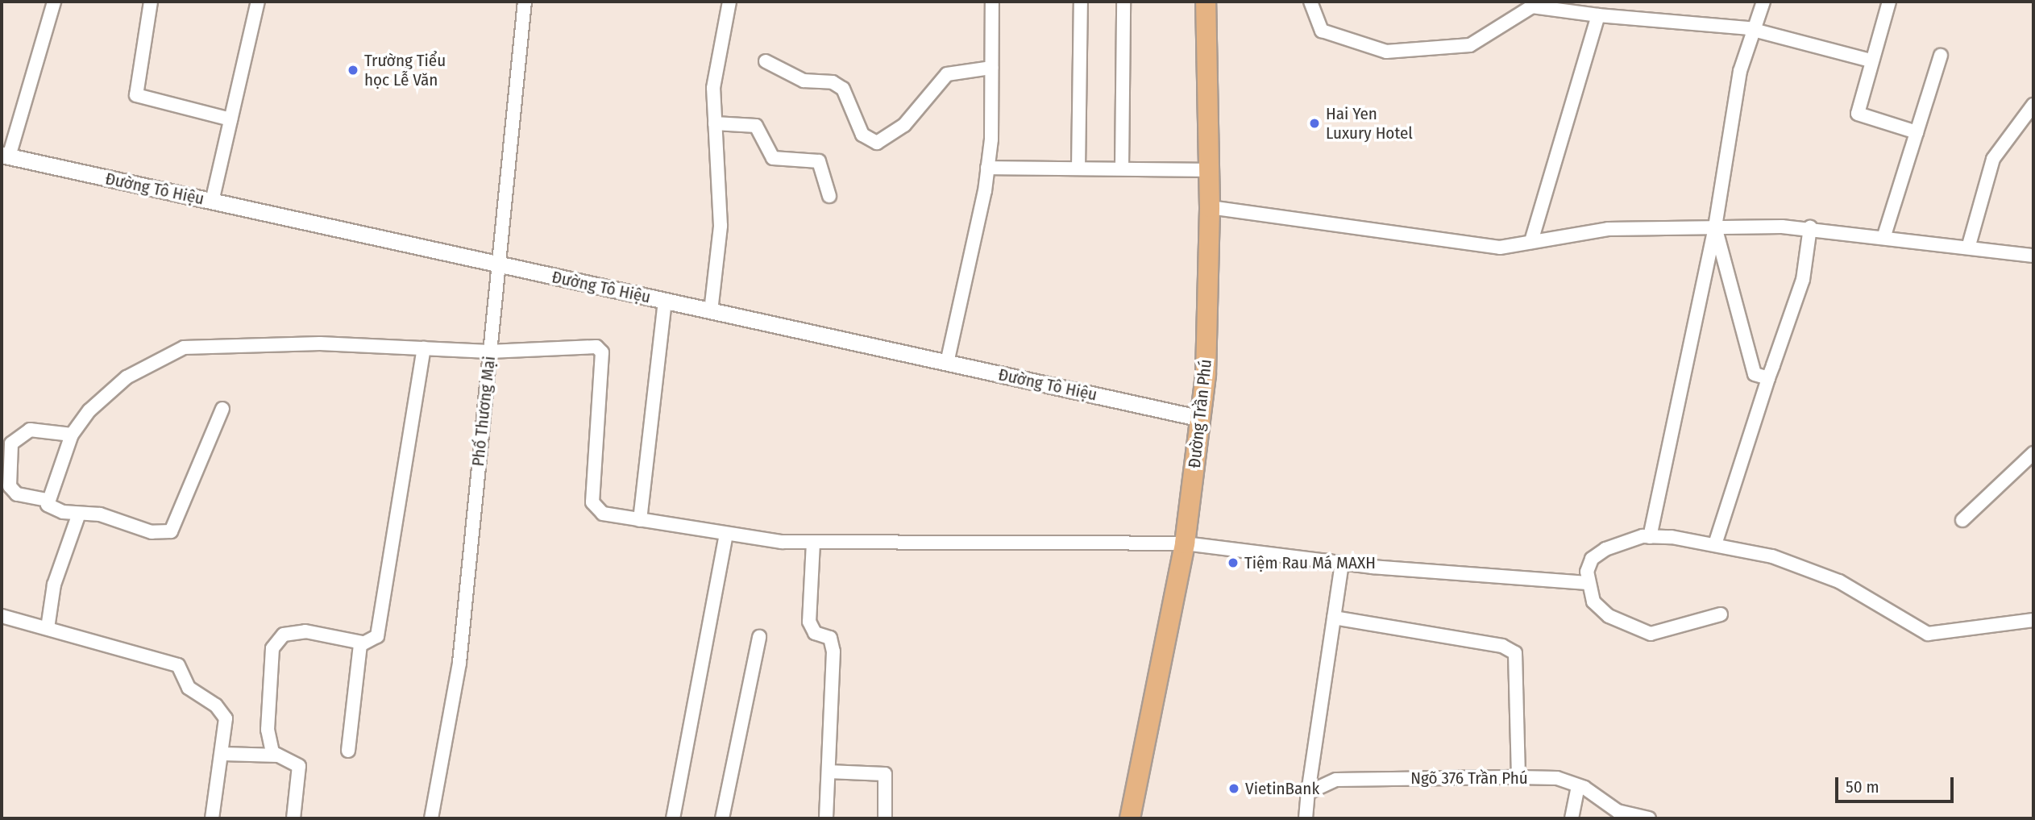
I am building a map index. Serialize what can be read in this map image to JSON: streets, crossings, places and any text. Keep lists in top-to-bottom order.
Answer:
{
  "streets": {
    "main road": ["Đường Trần Phú"],
    "street": ["Đường Tô Hiệu", "Phố Thương Mại", "Ngõ 376 Trần Phú"]
  },
  "crossings": [
    ["Đường Tô Hiệu", "Phố Thương Mại"],
    ["Đường Tô Hiệu", "Đường Trần Phú"]
  ],
  "places": [
    "Trường Tiểu học Lễ Văn",
    "Hai Yen Luxury Hotel",
    "Tiệm Rau Má MAXH",
    "VietinBank"
  ],
  "scale_bar": "50 m"
}
